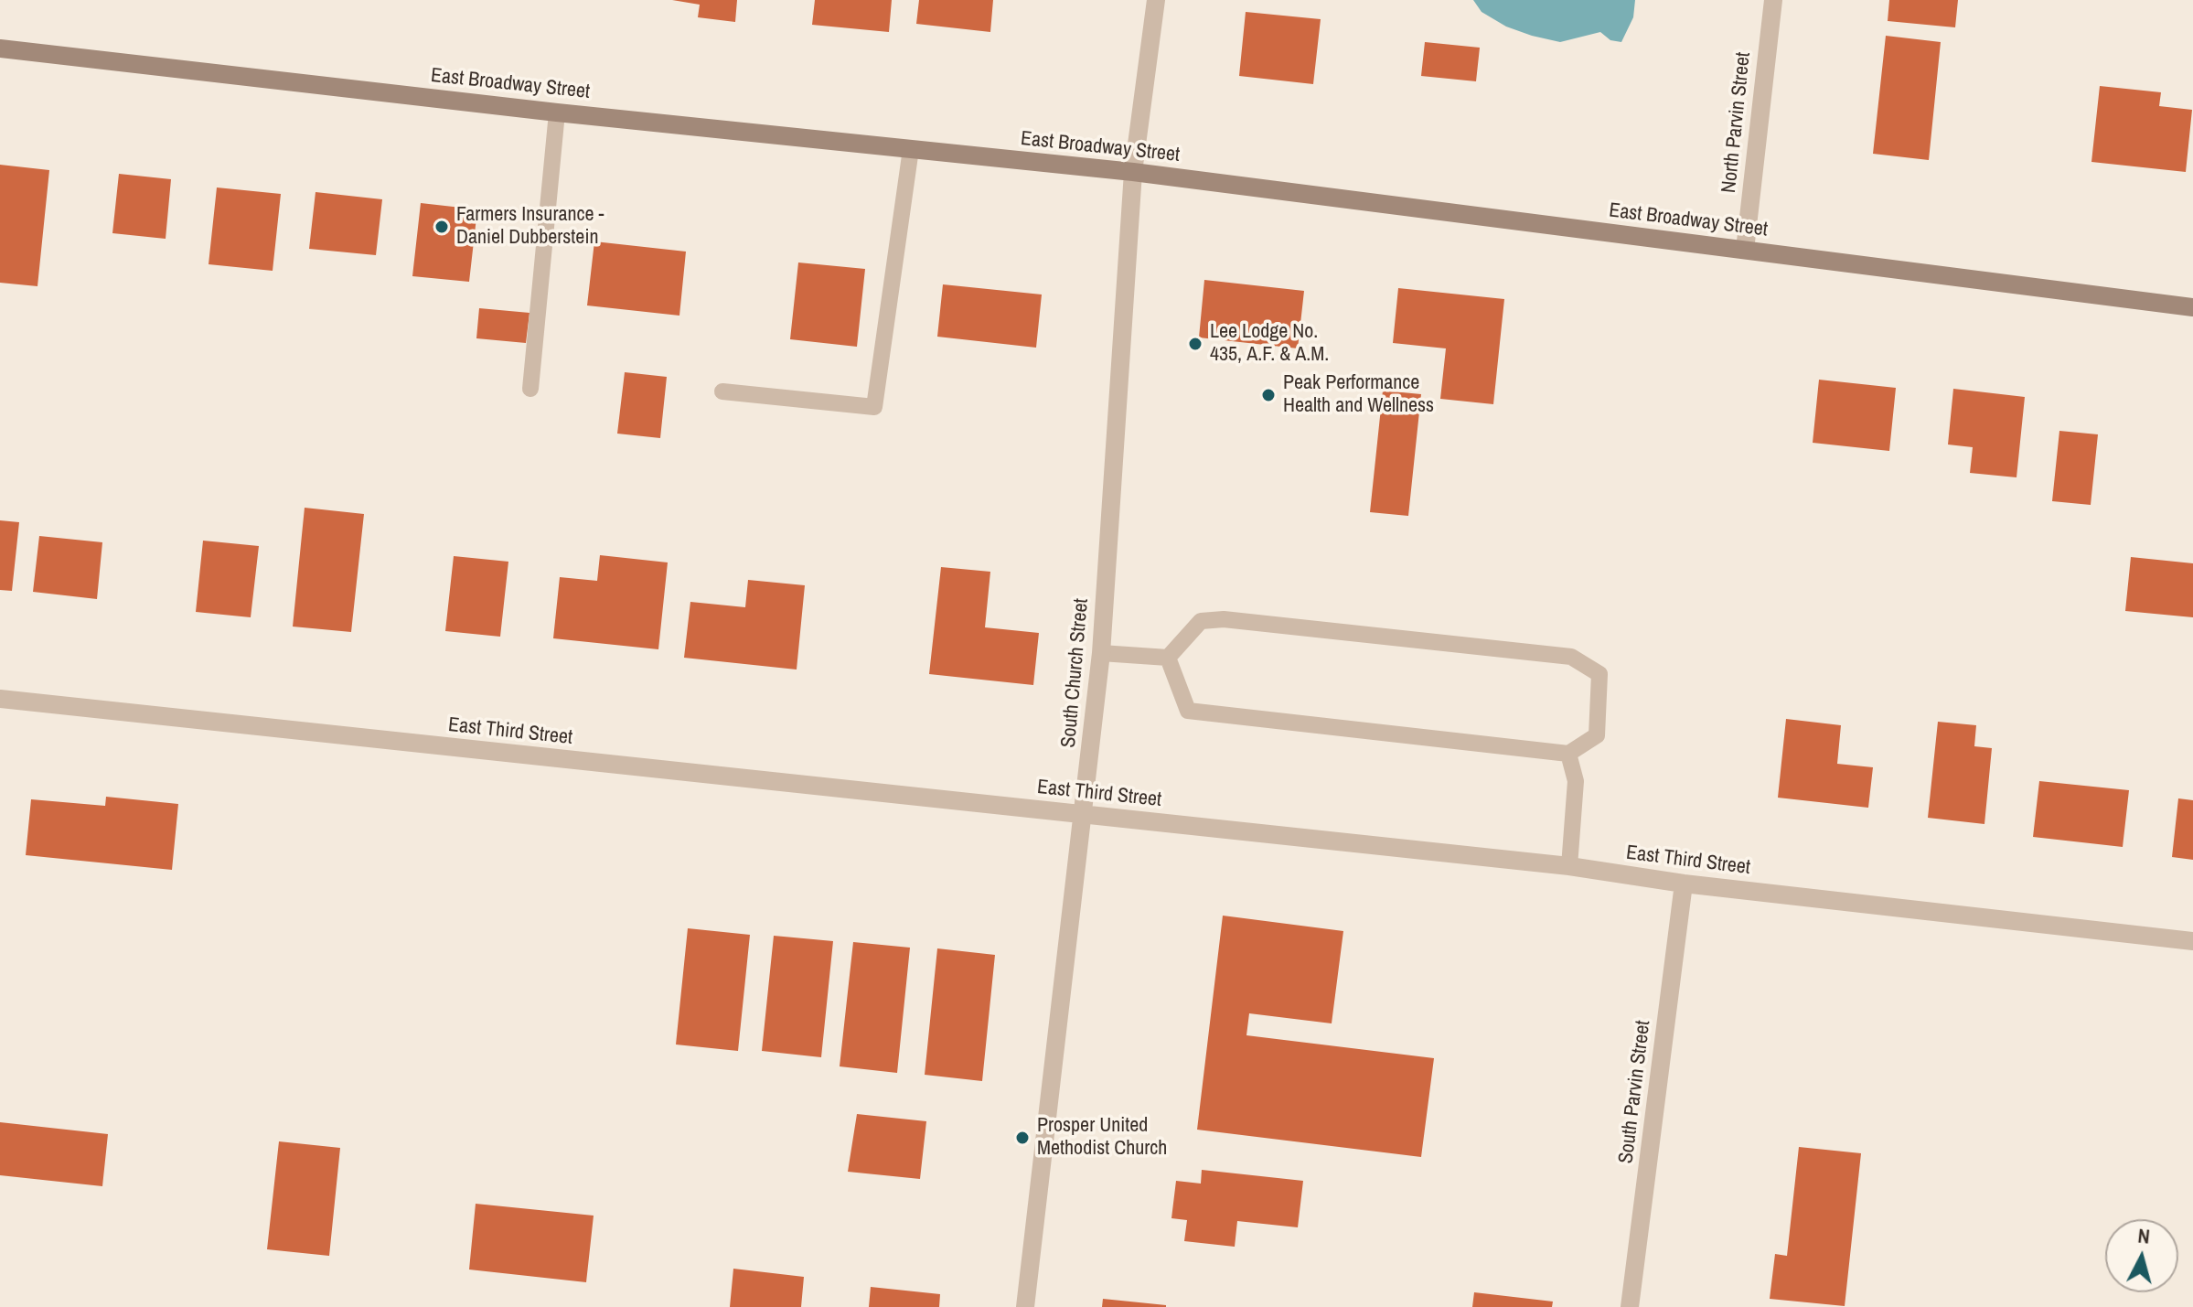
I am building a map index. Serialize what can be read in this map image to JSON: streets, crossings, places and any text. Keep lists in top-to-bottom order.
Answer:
{
  "streets": {
    "street": [
      "East Broadway Street",
      "North Parvin Street",
      "South Church Street",
      "East Third Street",
      "South Parvin Street"
    ]
  },
  "crossings": [
    ["East Broadway Street", "North Parvin Street"],
    ["East Broadway Street", "South Church Street"],
    ["South Church Street", "East Third Street"],
    ["East Third Street", "South Parvin Street"]
  ],
  "places": [
    "Farmers Insurance - Daniel Dubberstein",
    "Lee Lodge No. 435, A.F. & A.M.",
    "Peak Performance Health and Wellness",
    "Prosper United Methodist Church"
  ],
  "north": "top"
}
